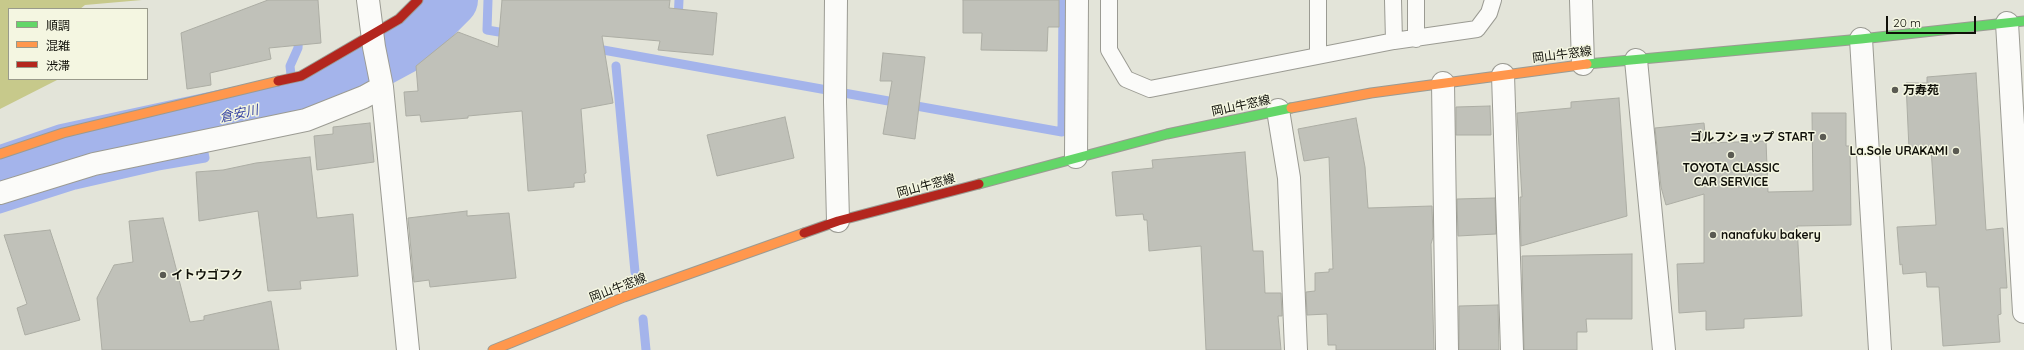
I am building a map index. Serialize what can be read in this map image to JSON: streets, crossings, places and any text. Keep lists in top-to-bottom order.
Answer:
{
  "streets": {
    "main road": ["岡山牛窓線"]
  },
  "water": ["倉安川"],
  "places": [
    "万寿苑",
    "ゴルフショップ START",
    "La.Sole URAKAMI",
    "TOYOTA CLASSIC CAR SERVICE",
    "nanafuku bakery",
    "イトウゴフク"
  ],
  "legend": ["順調", "混雑", "渋滞"],
  "scale_bar": "20 m"
}
